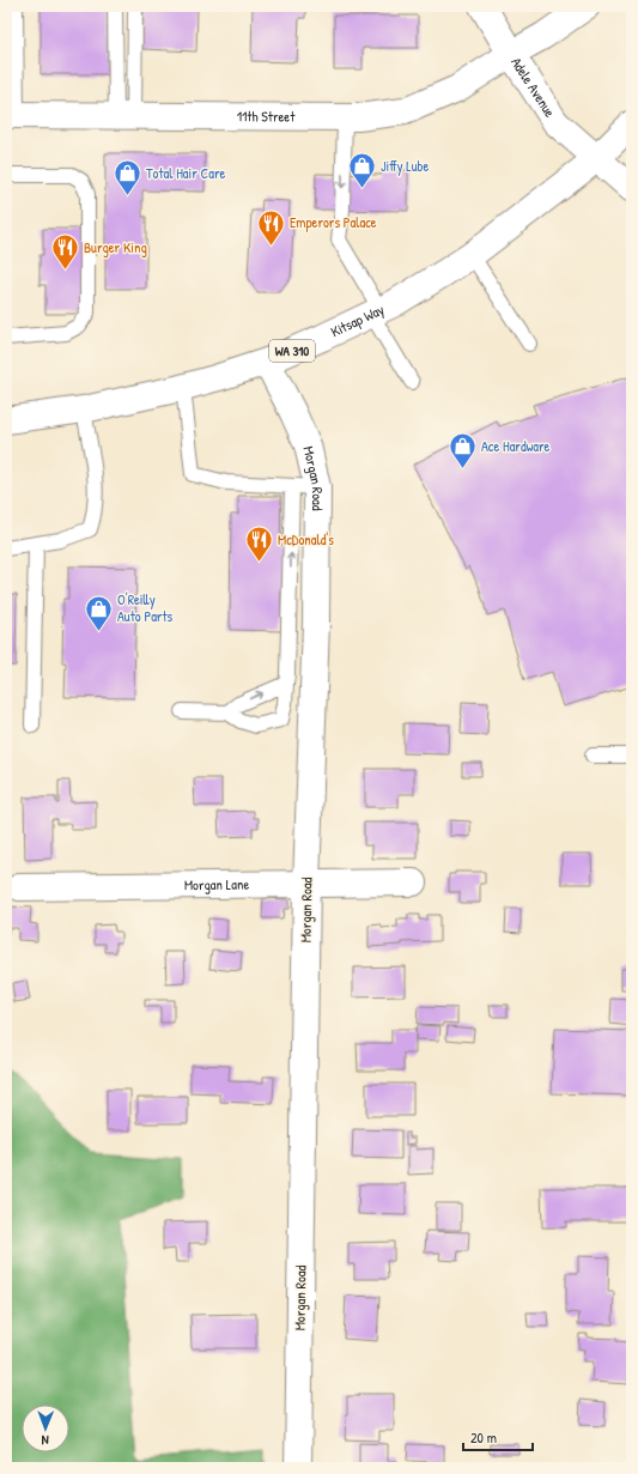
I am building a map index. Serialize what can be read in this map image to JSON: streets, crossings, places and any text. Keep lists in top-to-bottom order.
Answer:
{
  "streets": {
    "street": [
      "Adele Avenue",
      "11th Street",
      "Kitsap Way",
      "WA 310",
      "Morgan Road",
      "Morgan Lane"
    ]
  },
  "crossings": [
    ["Adele Avenue", "11th Street"],
    ["Adele Avenue", "Kitsap Way"],
    ["Kitsap Way", "Morgan Road"],
    ["Morgan Road", "Morgan Lane"]
  ],
  "places": {
    "shop": [
      "Jiffy Lube",
      "Total Hair Care",
      "Ace Hardware",
      "O'Reilly Auto Parts"
    ],
    "restaurant": ["Emperors Palace", "Burger King", "McDonald's"]
  },
  "scale_bar": "20 m",
  "north": "bottom"
}
